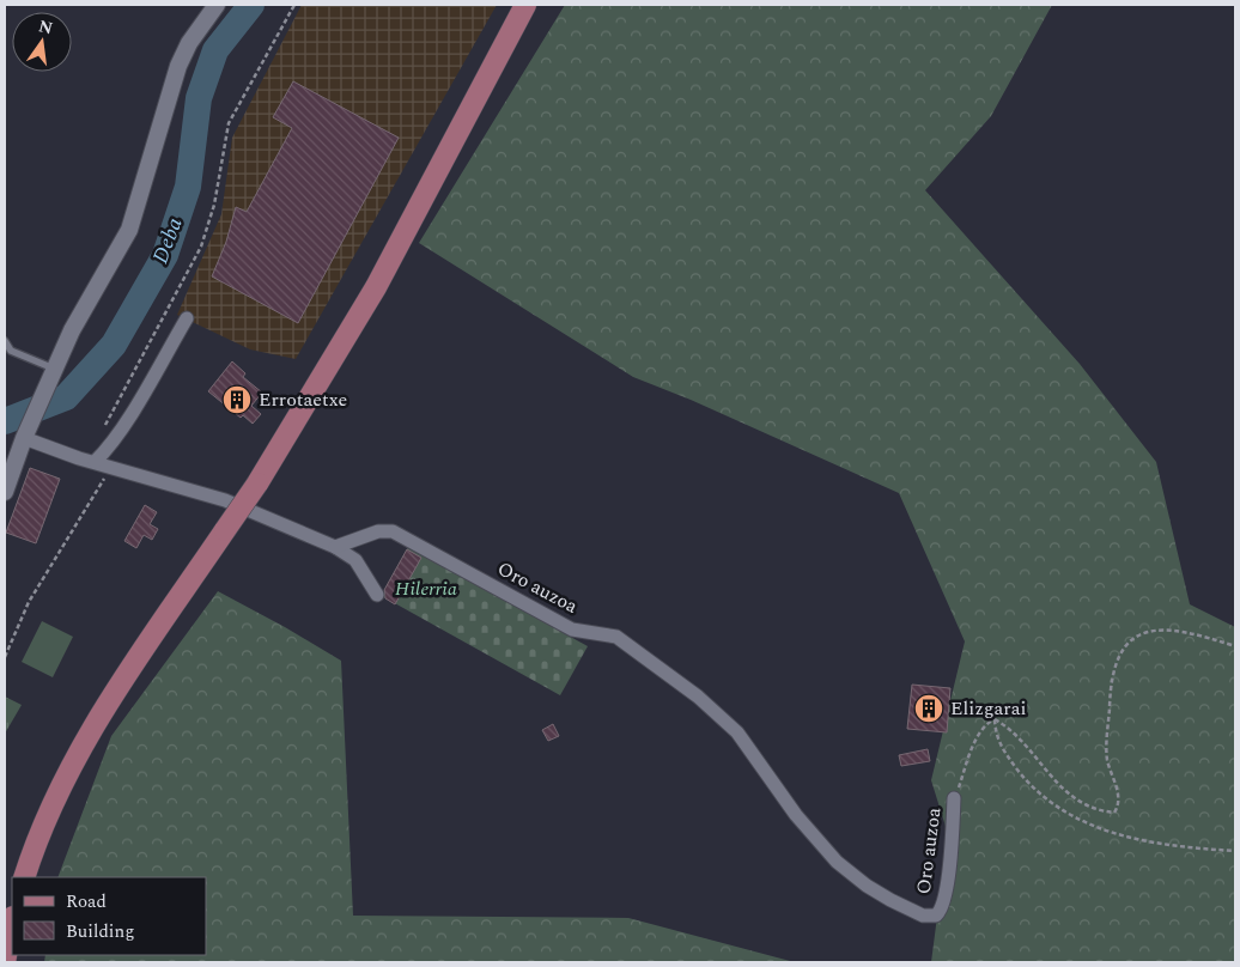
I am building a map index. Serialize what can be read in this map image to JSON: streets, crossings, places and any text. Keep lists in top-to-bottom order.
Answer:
{
  "streets": {
    "street": ["Oro auzoa"]
  },
  "water": ["Deba"],
  "parks": ["Hilerria"],
  "places": {
    "building": ["Errotaetxe", "Elizgarai"]
  },
  "legend": ["Road", "Building"],
  "north": "top"
}
